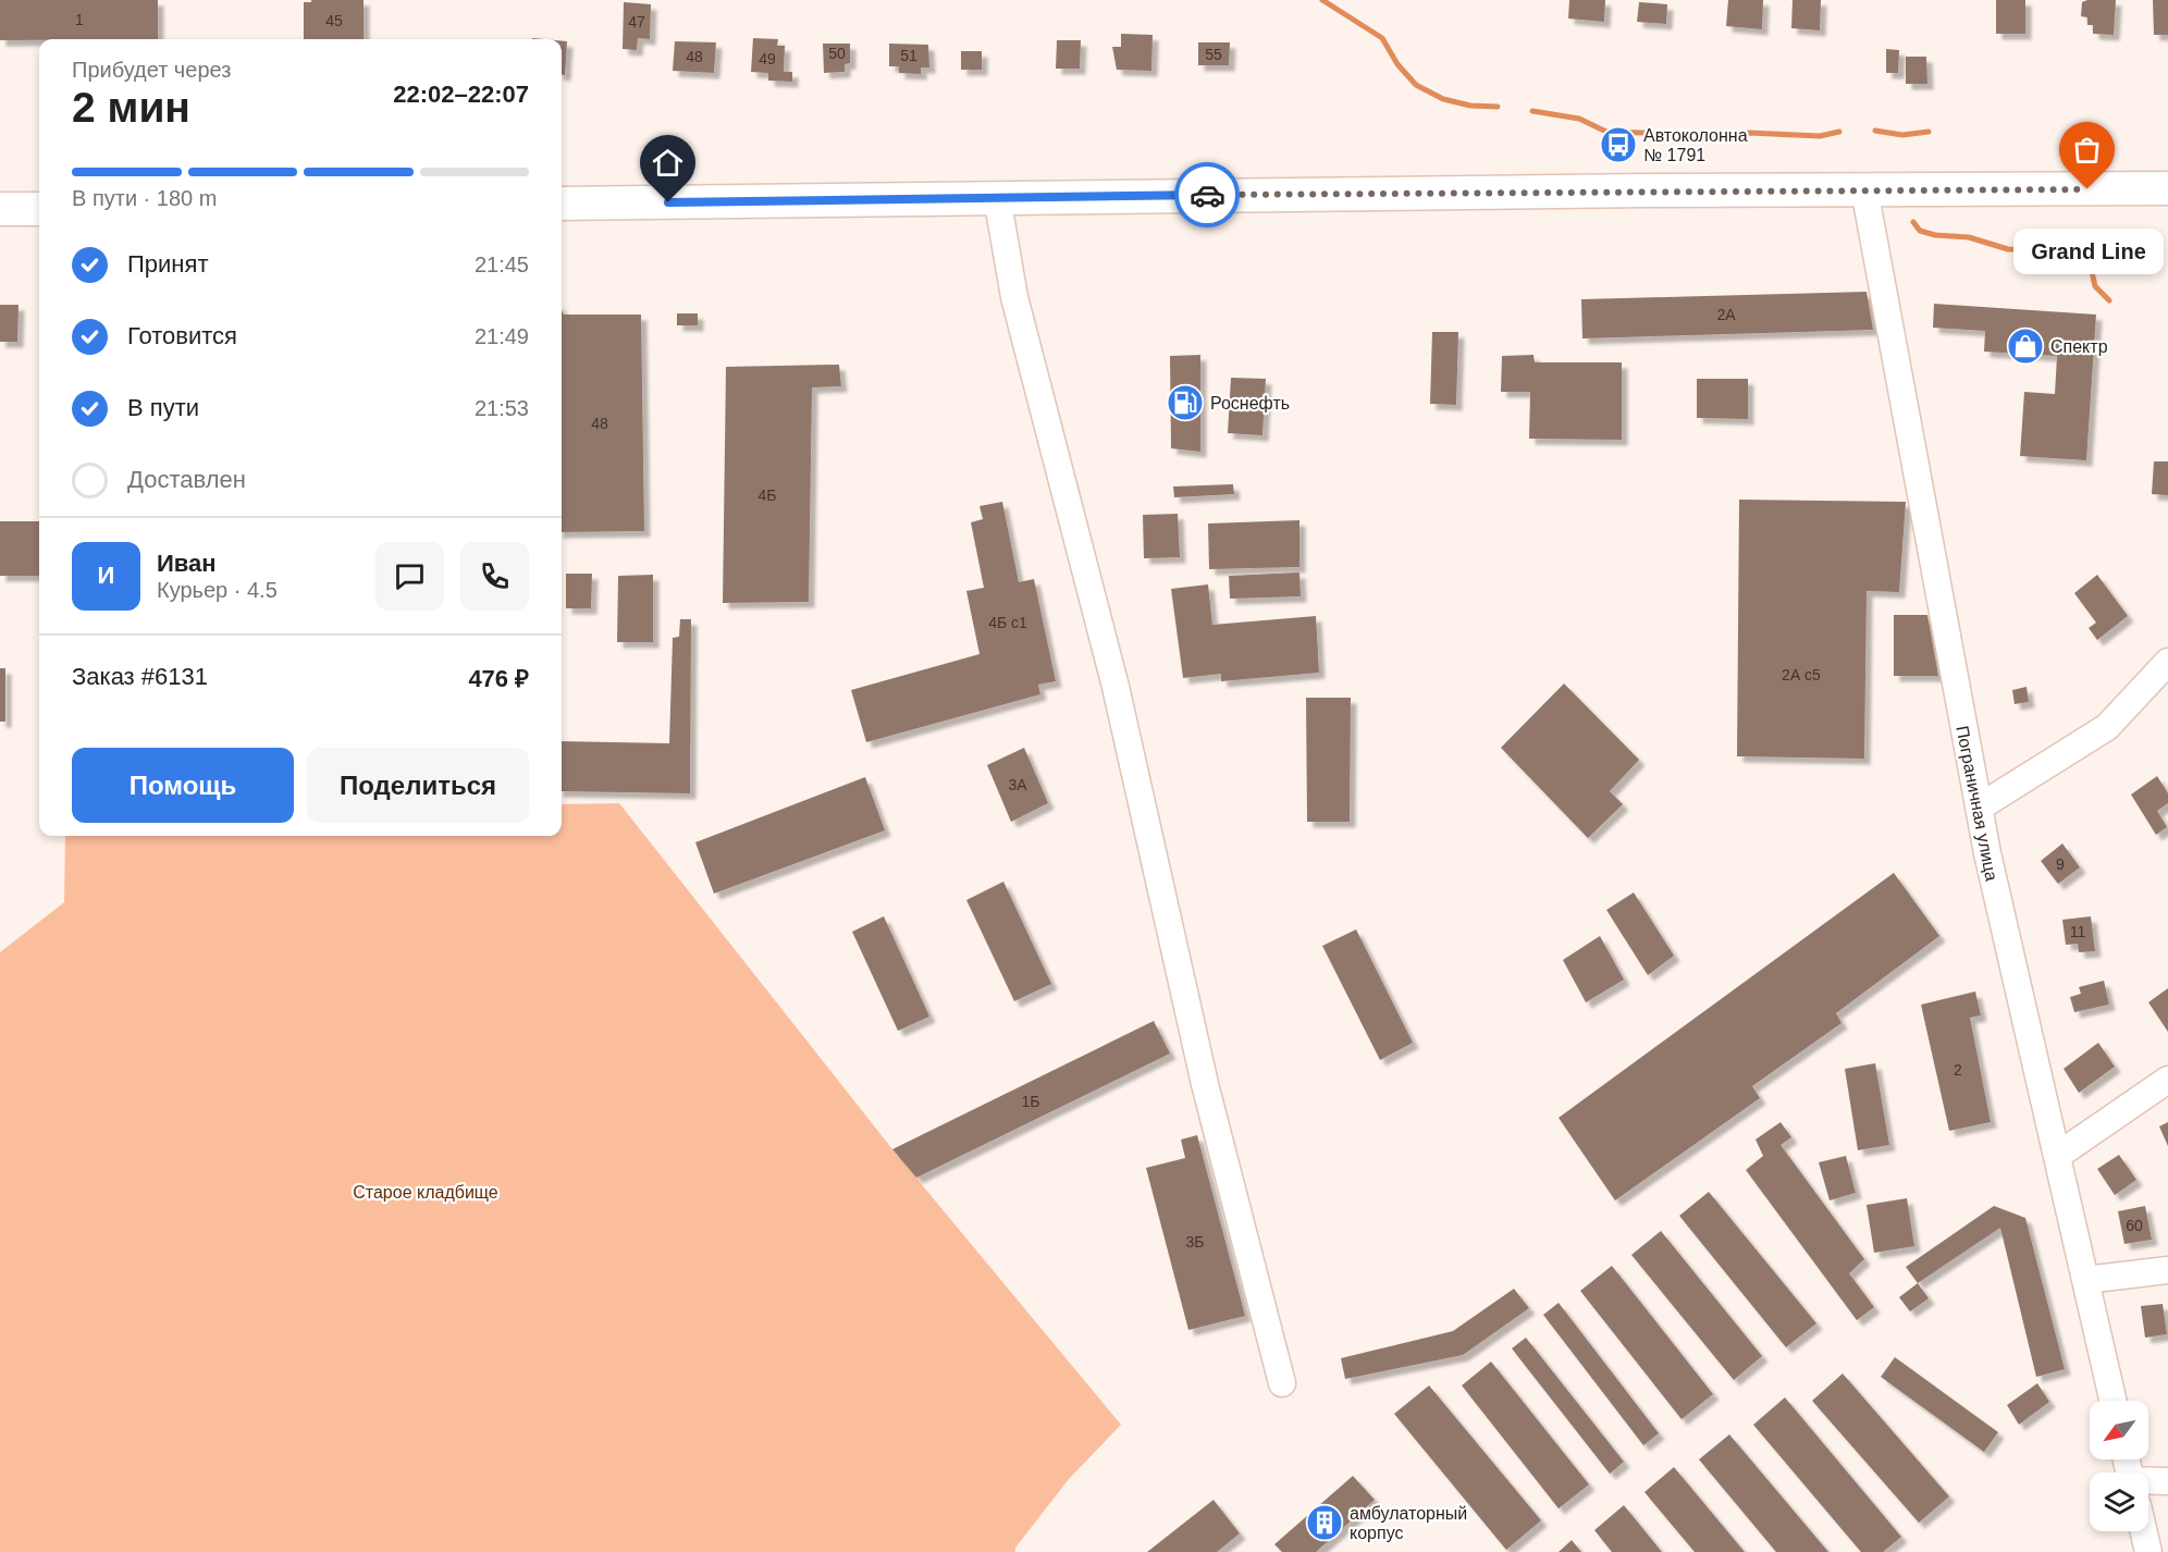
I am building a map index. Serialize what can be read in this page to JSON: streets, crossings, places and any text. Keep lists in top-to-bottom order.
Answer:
{
  "streets": {
    "street": ["Пограничная улица"]
  },
  "parks": ["Старое кладбище"],
  "places": {
    "bus stop": ["Автоколонна № 1791"],
    "other": ["Grand Line"],
    "shop": ["Спектр"],
    "fuel station": ["Роснефть"],
    "building": ["амбулаторный корпус"]
  },
  "house_numbers": [
    "1",
    "45",
    "47",
    "50",
    "55",
    "51",
    "48",
    "49",
    "2А",
    "48",
    "4Б",
    "4Б с1",
    "2А с5",
    "3А",
    "9",
    "11",
    "2",
    "1Б",
    "60",
    "3Б"
  ],
  "north": "bottom left",
  "page": {
    "heading": ["2 мин", "Прибудет через", "22:02–22:07"],
    "panel": [
      "Иван",
      "Курьер · 4.5",
      "Заказ #6131",
      "476 ₽"
    ],
    "bar": "В пути · 180 m",
    "bubble": "Grand Line",
    "list": [
      ["Принят", "21:45"],
      ["Готовится", "21:49"],
      ["В пути", "21:53"],
      "Доставлен"
    ],
    "round": "И",
    "buttons": ["Помощь", "Поделиться"]
  }
}
